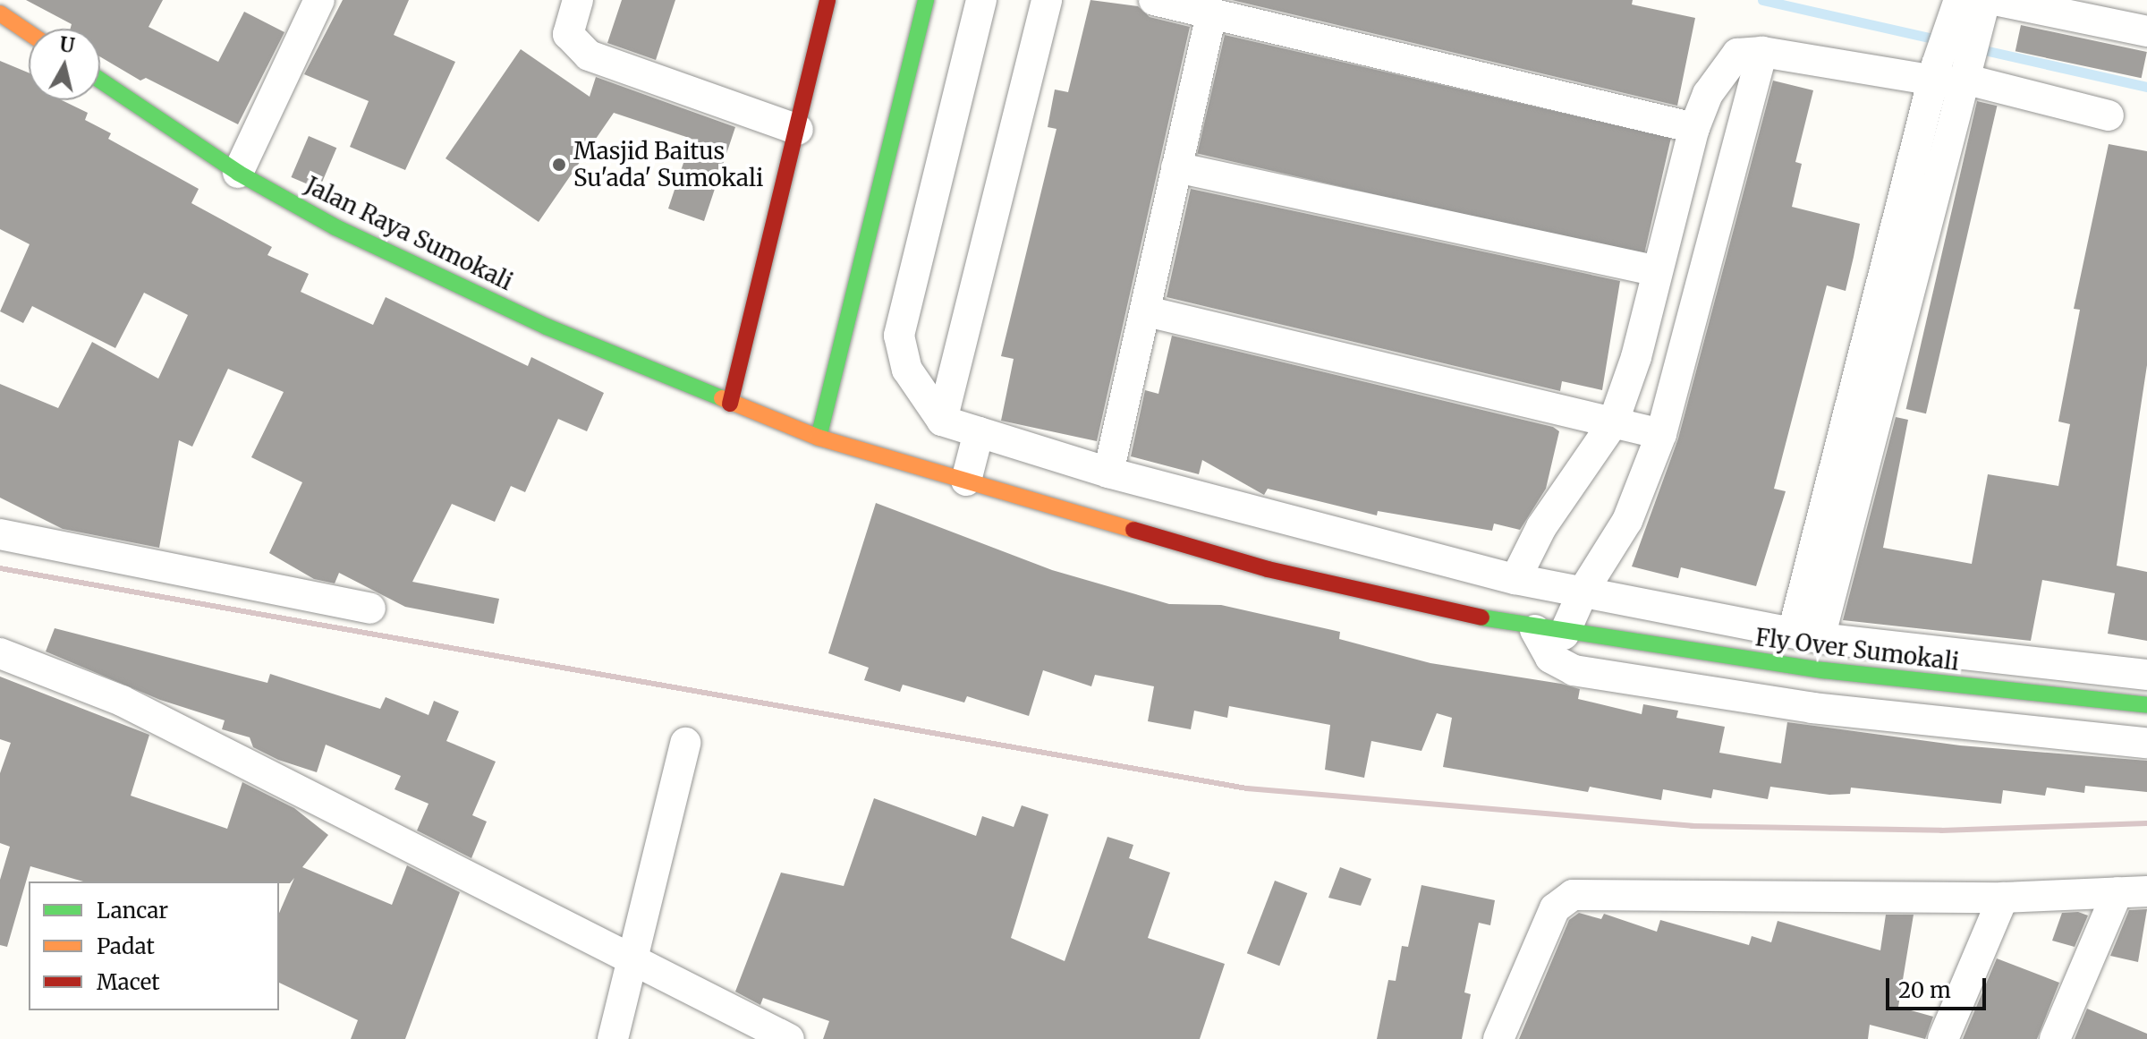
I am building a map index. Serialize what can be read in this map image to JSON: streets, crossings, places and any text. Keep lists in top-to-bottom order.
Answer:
{
  "streets": {
    "main road": ["Jalan Raya Sumokali", "Fly Over Sumokali"]
  },
  "crossings": [
    ["Jalan Raya Sumokali", "Fly Over Sumokali"]
  ],
  "places": ["Masjid Baitus Su'ada' Sumokali"],
  "legend": ["Lancar", "Padat", "Macet"],
  "scale_bar": "20 m",
  "north": "top"
}
